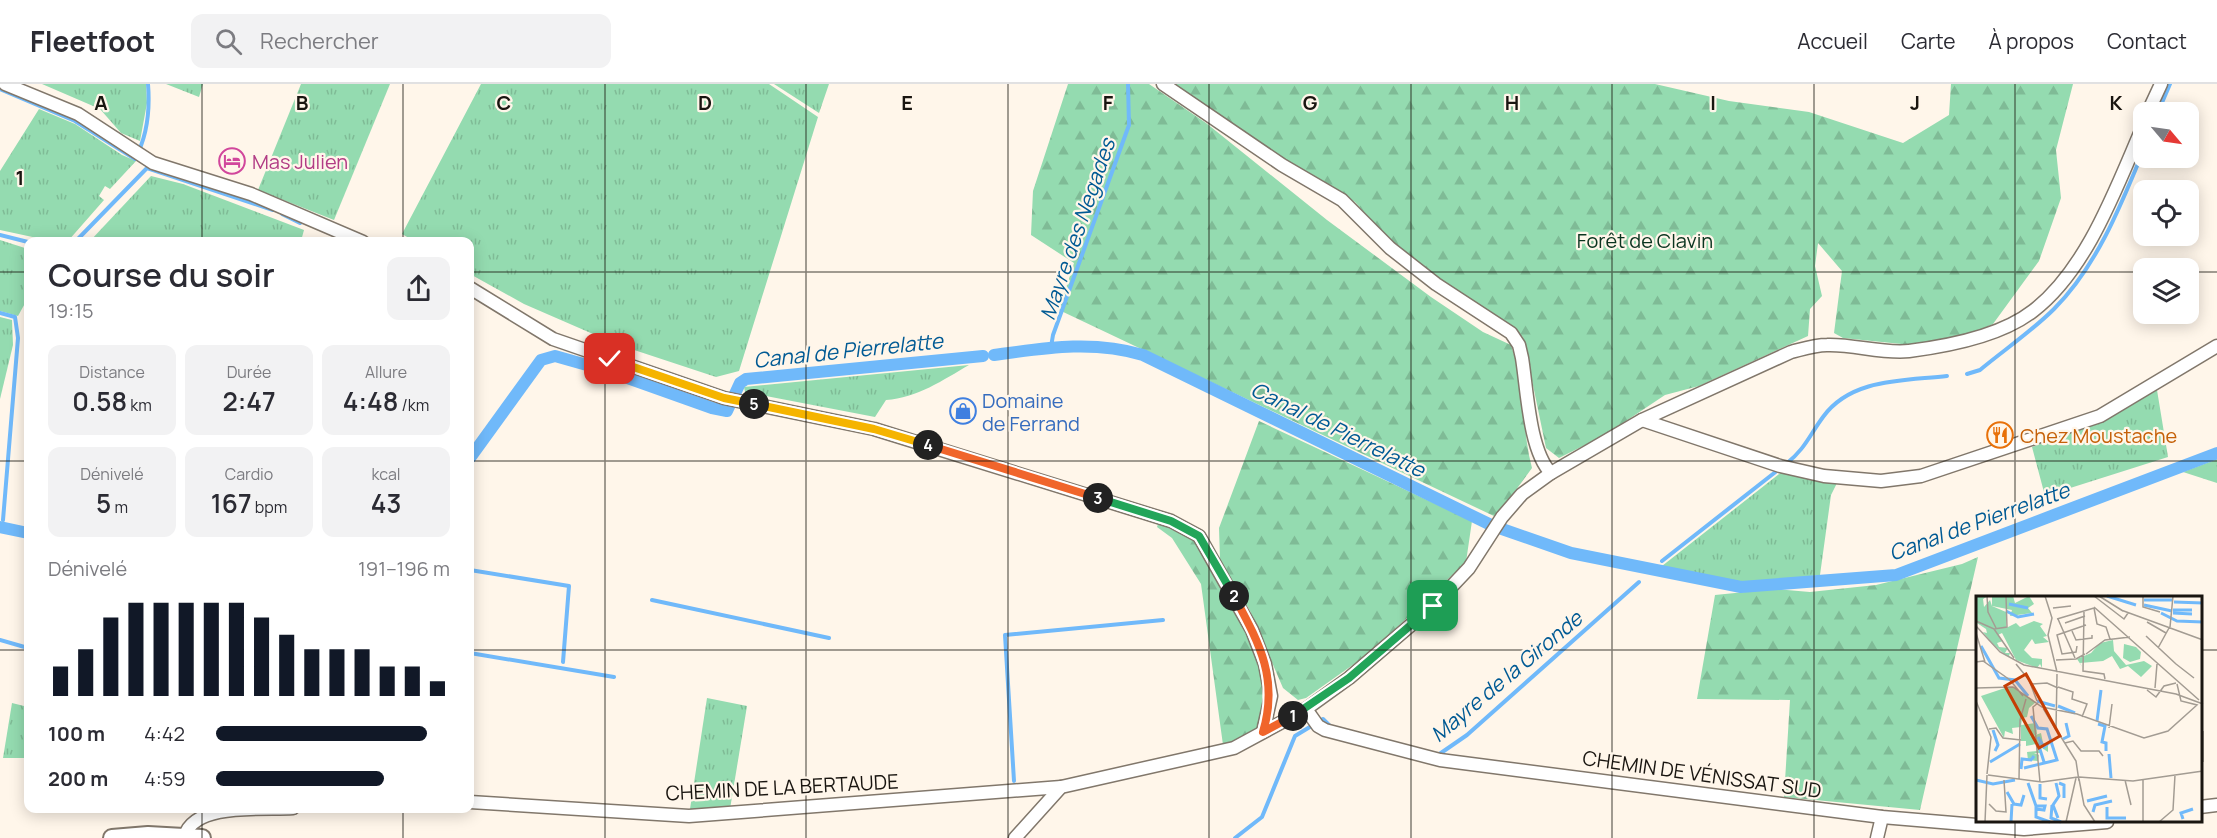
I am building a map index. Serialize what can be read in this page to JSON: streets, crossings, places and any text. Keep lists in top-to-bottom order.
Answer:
{
  "streets": {
    "street": ["CHEMIN DE VÉNISSAT SUD", "CHEMIN DE LA BERTAUDE"]
  },
  "crossings": [
    ["CHEMIN DE VÉNISSAT SUD", "CHEMIN DE LA BERTAUDE"]
  ],
  "water": ["Mayre des Negades", "Canal de Pierrelatte", "Mayre de la Gironde"],
  "parks": ["Forêt de Clavin"],
  "places": {
    "hotel": ["Mas Julien"],
    "shop": ["Domaine de Ferrand"],
    "restaurant": ["Chez Moustache"]
  },
  "north": "bottom right",
  "page": {
    "header": "Fleetfoot",
    "search": "Rechercher",
    "nav": [
      "Accueil",
      "Carte",
      "À propos",
      "Contact"
    ],
    "heading": ["Course du soir", "19:15"],
    "stats": [
      ["Distance", "0.58 km"],
      ["Durée", "2:47"],
      ["Allure", "4:48 /km"],
      ["Dénivelé", "5 m"],
      ["Cardio", "167 bpm"],
      ["kcal", "43"]
    ],
    "pins": [
      "5",
      "4",
      "3",
      "2",
      "1"
    ],
    "chart": ["Dénivelé", "191–196 m"],
    "list": [
      {
        "name": "100 m",
        "note": "4:42"
      },
      {
        "name": "200 m",
        "note": "4:59"
      }
    ]
  },
  "grid": {
    "columns": [
      "A",
      "B",
      "C",
      "D",
      "E",
      "F",
      "G",
      "H",
      "I",
      "J",
      "K"
    ],
    "rows": ["1"]
  }
}
